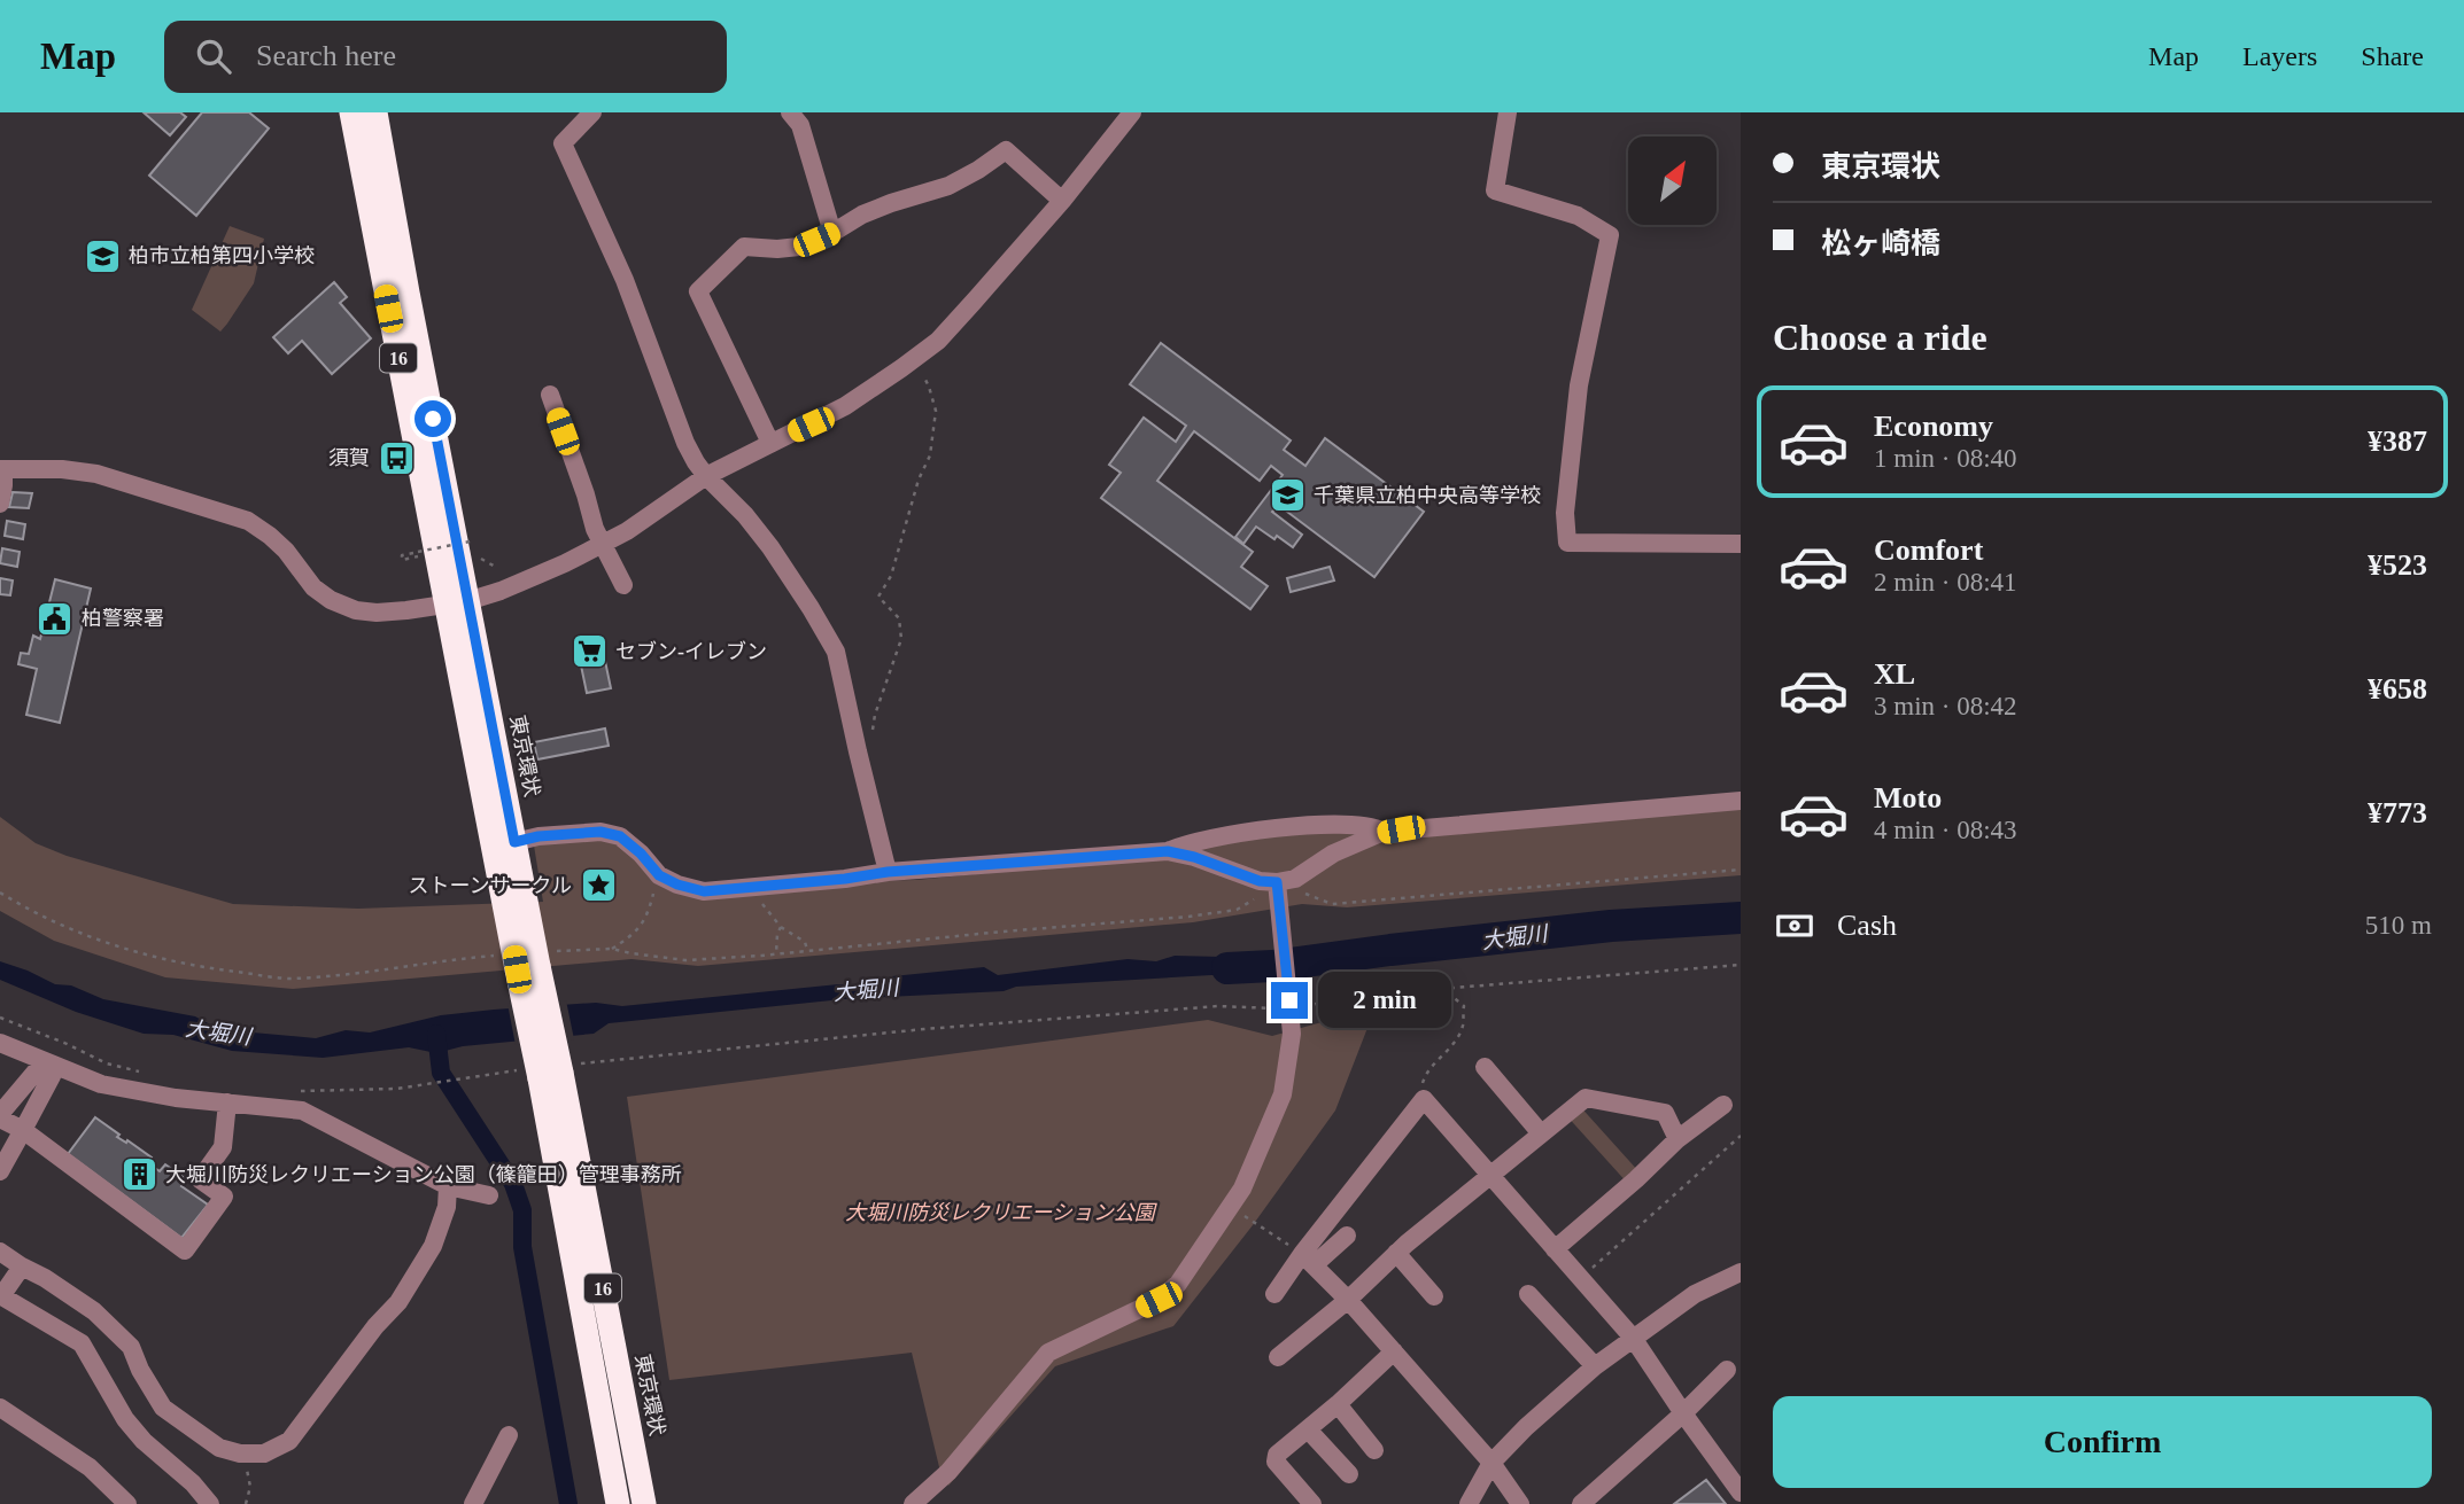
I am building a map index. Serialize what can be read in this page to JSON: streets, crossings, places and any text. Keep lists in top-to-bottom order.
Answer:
{
  "streets": {
    "highway": ["16", "東京環状"]
  },
  "water": ["大堀川"],
  "parks": ["大堀川防災レクリエーション公園"],
  "places": {
    "school or university": ["柏市立柏第四小学校", "千葉県立柏中央高等学校"],
    "bus stop": ["須賀"],
    "public building": ["柏警察署"],
    "supermarket": ["セブン-イレブン"],
    "place": ["ストーンサークル"],
    "building": ["大堀川防災レクリエーション公園（篠籠田）管理事務所"]
  },
  "north": "top right",
  "page": {
    "header": "Map",
    "search": "Search here",
    "nav": ["Map", "Layers", "Share"],
    "banner": ["東京環状", "松ヶ崎橋"],
    "heading": "Choose a ride",
    "list": [
      {
        "name": "Economy",
        "note": "1 min · 08:40",
        "value": "¥387"
      },
      {
        "name": "Comfort",
        "note": "2 min · 08:41",
        "value": "¥523"
      },
      {
        "name": "XL",
        "note": "3 min · 08:42",
        "value": "¥658"
      },
      {
        "name": "Moto",
        "note": "4 min · 08:43",
        "value": "¥773"
      }
    ],
    "pay": ["Cash", "510 m"],
    "bubble": "2 min",
    "buttons": "Confirm"
  }
}
